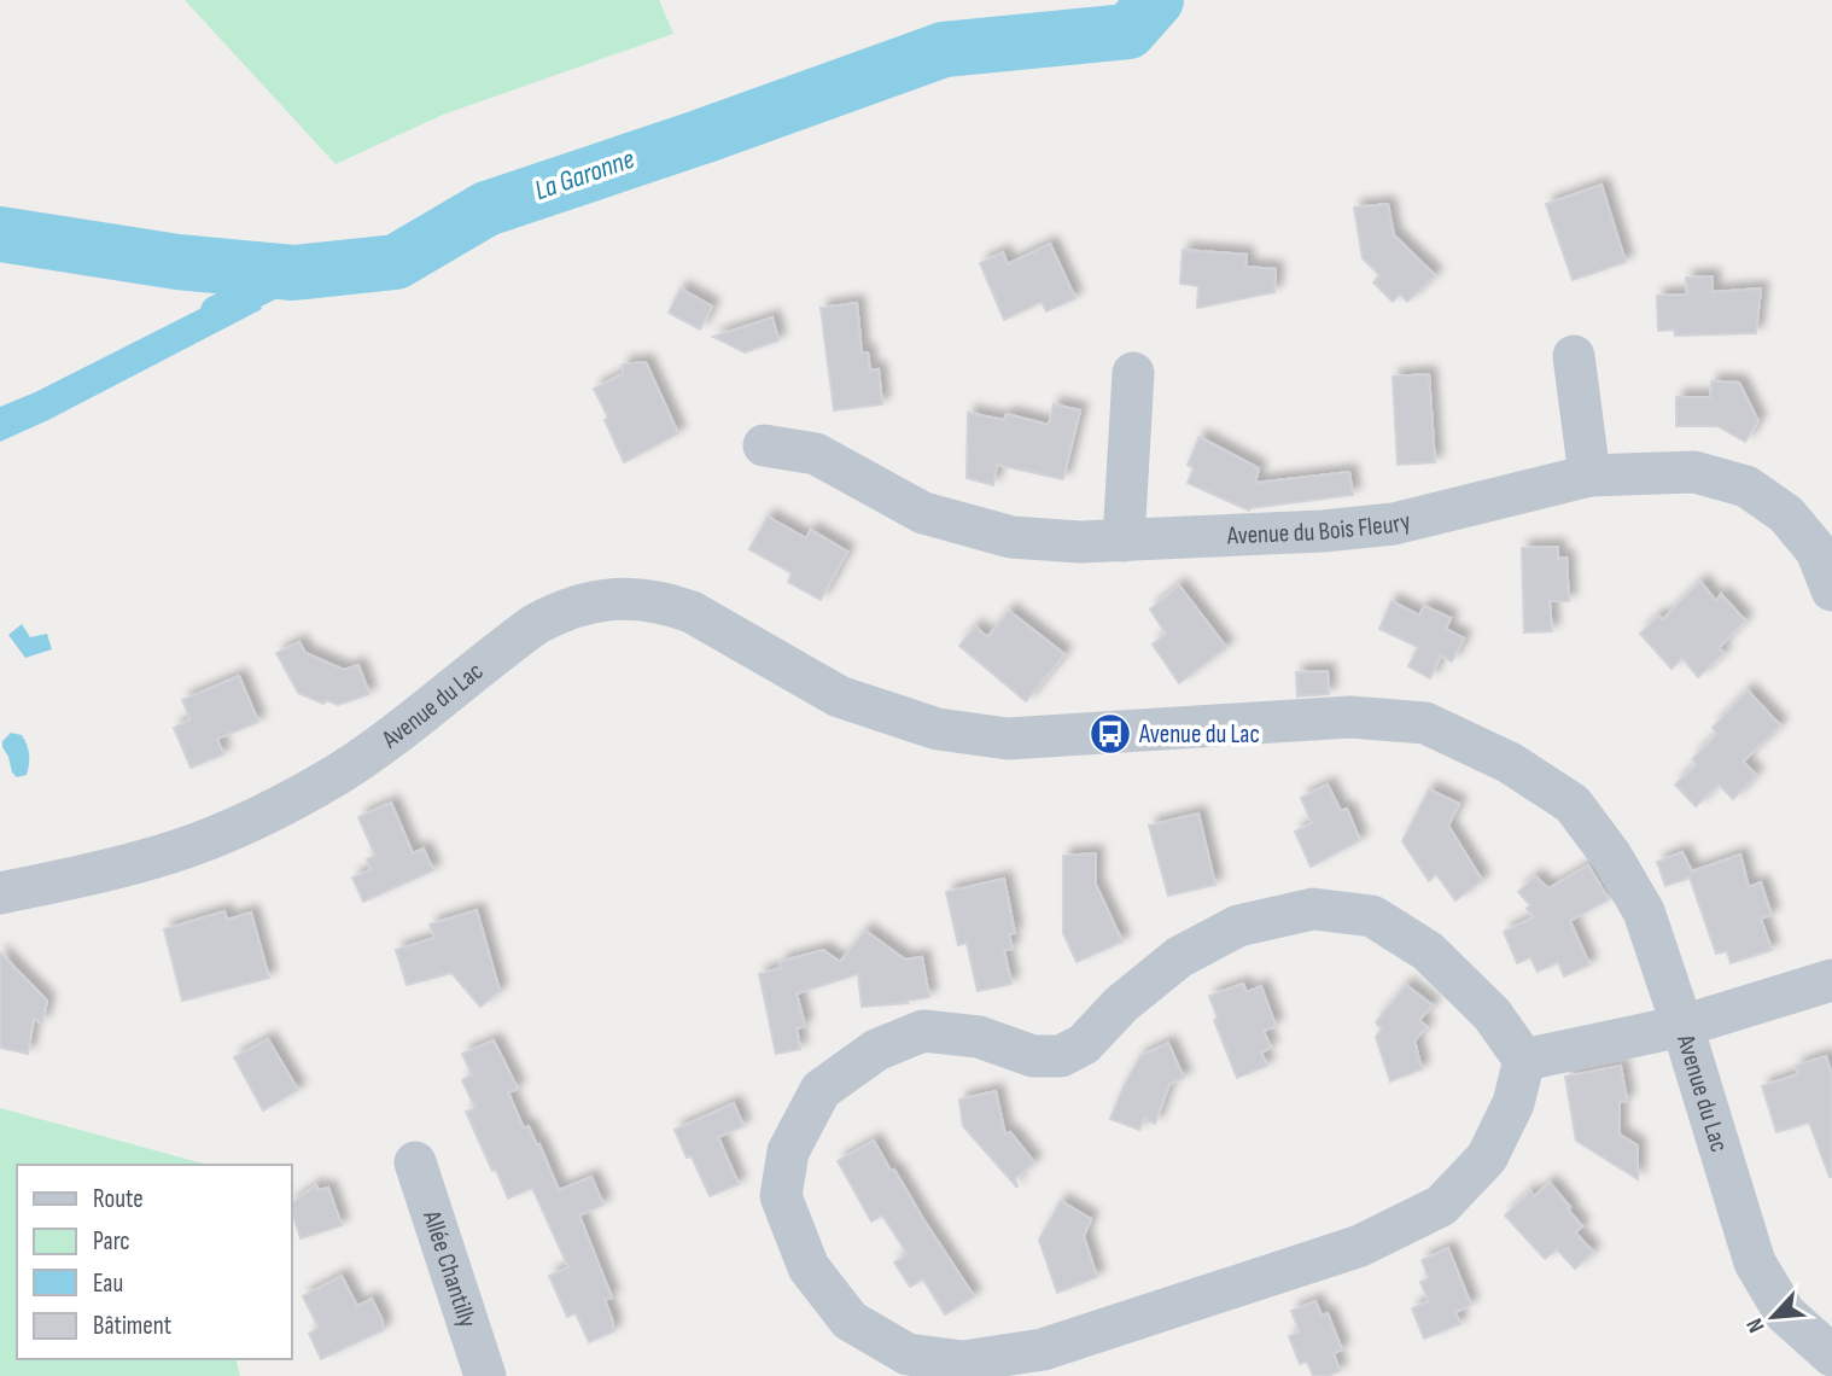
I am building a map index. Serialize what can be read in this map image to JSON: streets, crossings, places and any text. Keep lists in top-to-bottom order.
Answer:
{
  "streets": {
    "street": ["Avenue du Bois Fleury", "Avenue du Lac", "Allée Chantilly"]
  },
  "water": ["La Garonne"],
  "places": {
    "bus stop": ["Avenue du Lac"]
  },
  "legend": [
    "Route",
    "Parc",
    "Eau",
    "Bâtiment"
  ],
  "north": "bottom left"
}
